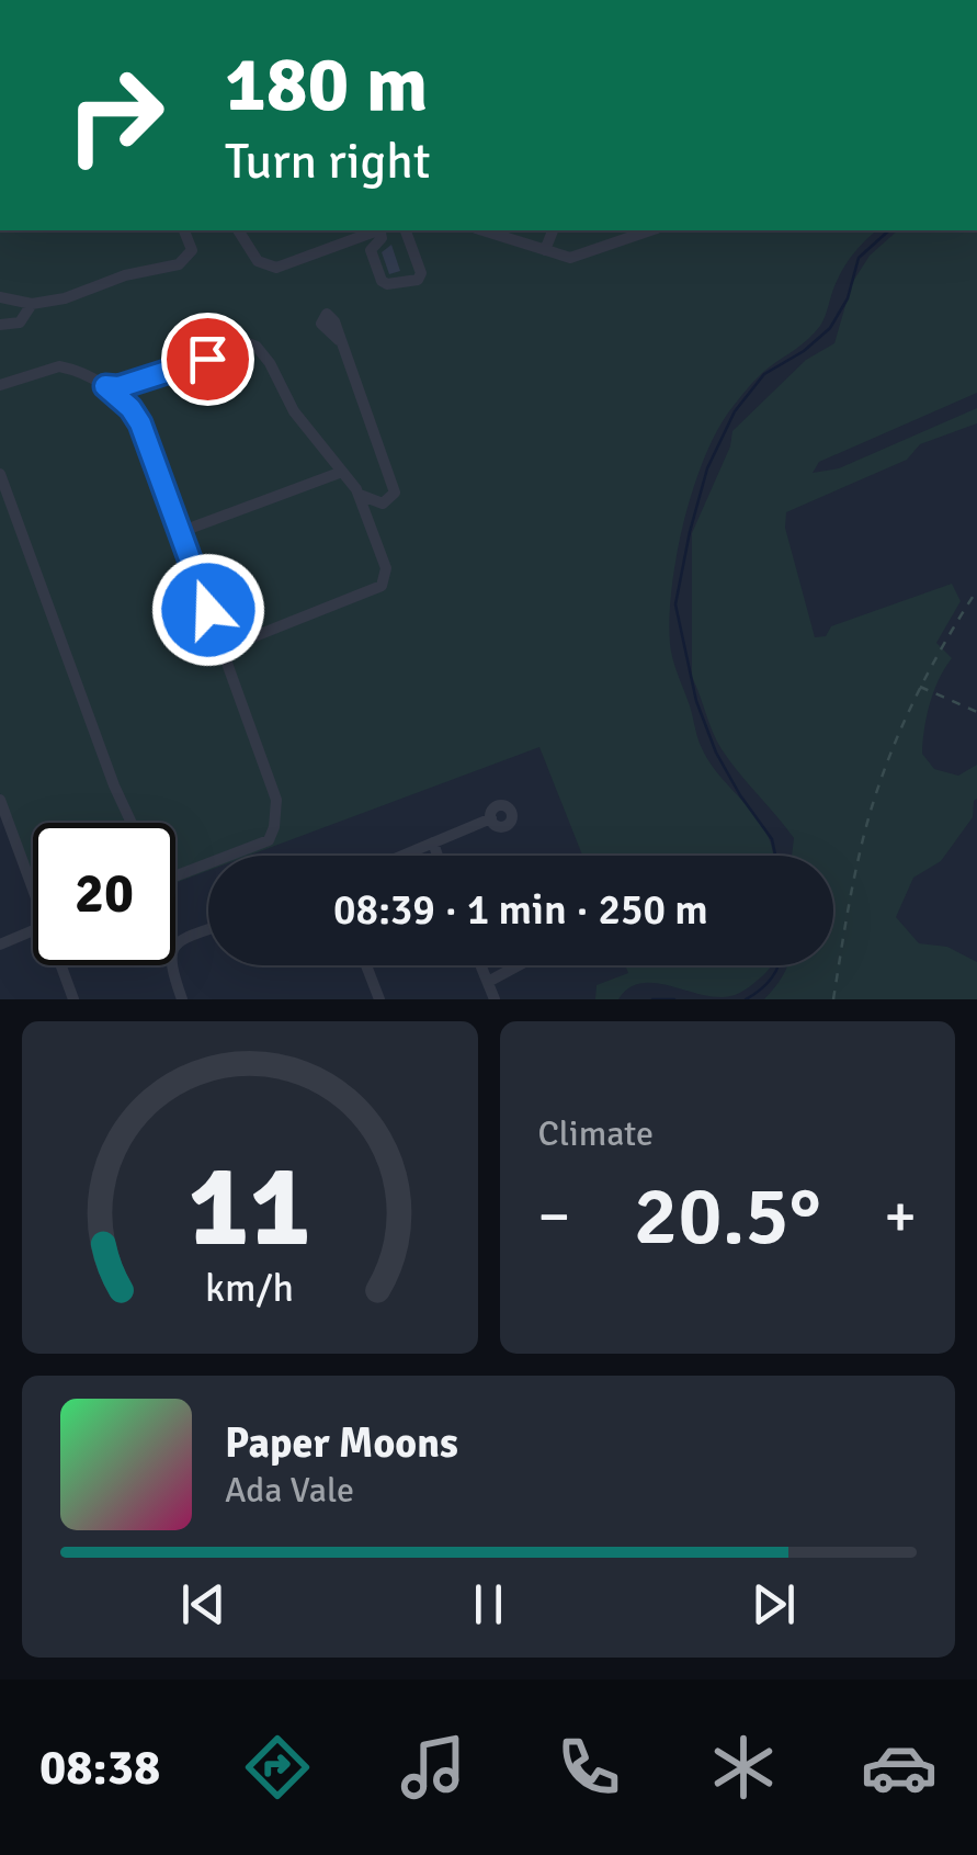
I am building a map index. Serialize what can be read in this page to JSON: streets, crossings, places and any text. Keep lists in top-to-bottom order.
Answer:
{
  "page": {
    "turn": ["180 m", "Turn right"],
    "limit": "20",
    "trip": "08:39 · 1 min · 250 m",
    "tile": "Climate",
    "heat": ["−", "20.5°", "+"],
    "song": ["Paper Moons", "Ada Vale"],
    "tabs": "08:38",
    "gauge": ["11", "km/h"]
  }
}
